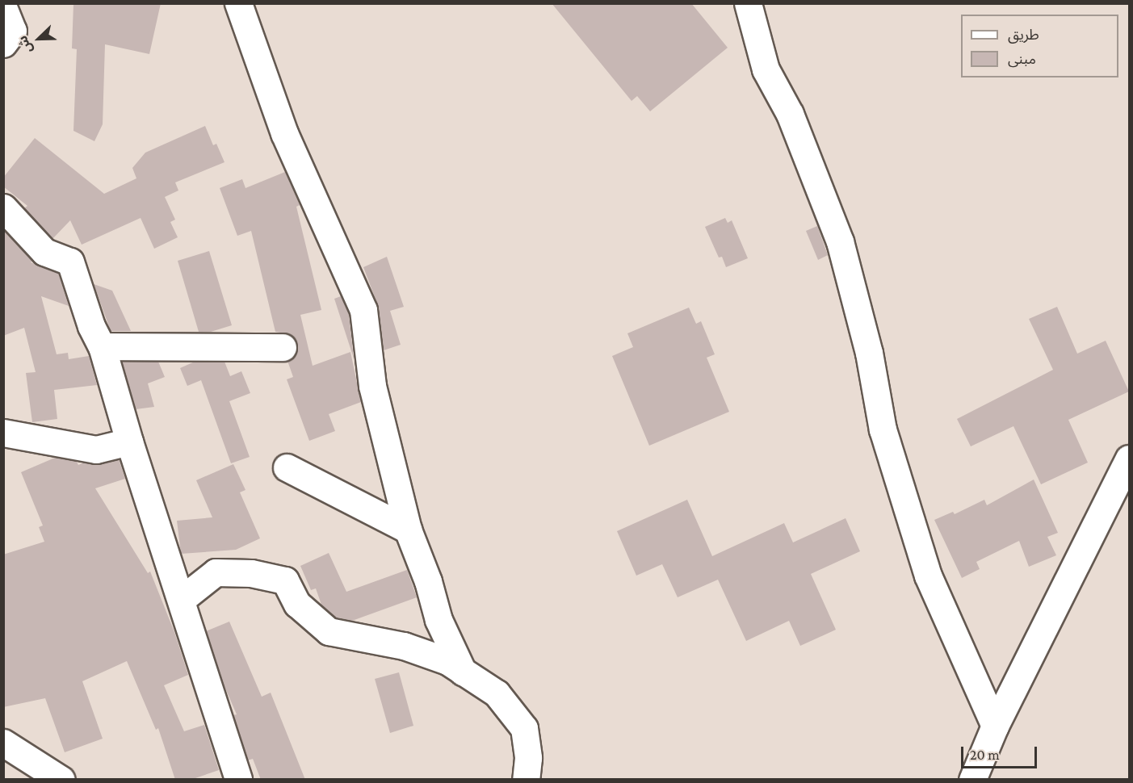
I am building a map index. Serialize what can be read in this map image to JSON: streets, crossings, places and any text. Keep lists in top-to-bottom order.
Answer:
{
  "legend": ["طريق", "مبنى"],
  "scale_bar": "20 m",
  "north": "bottom left"
}
